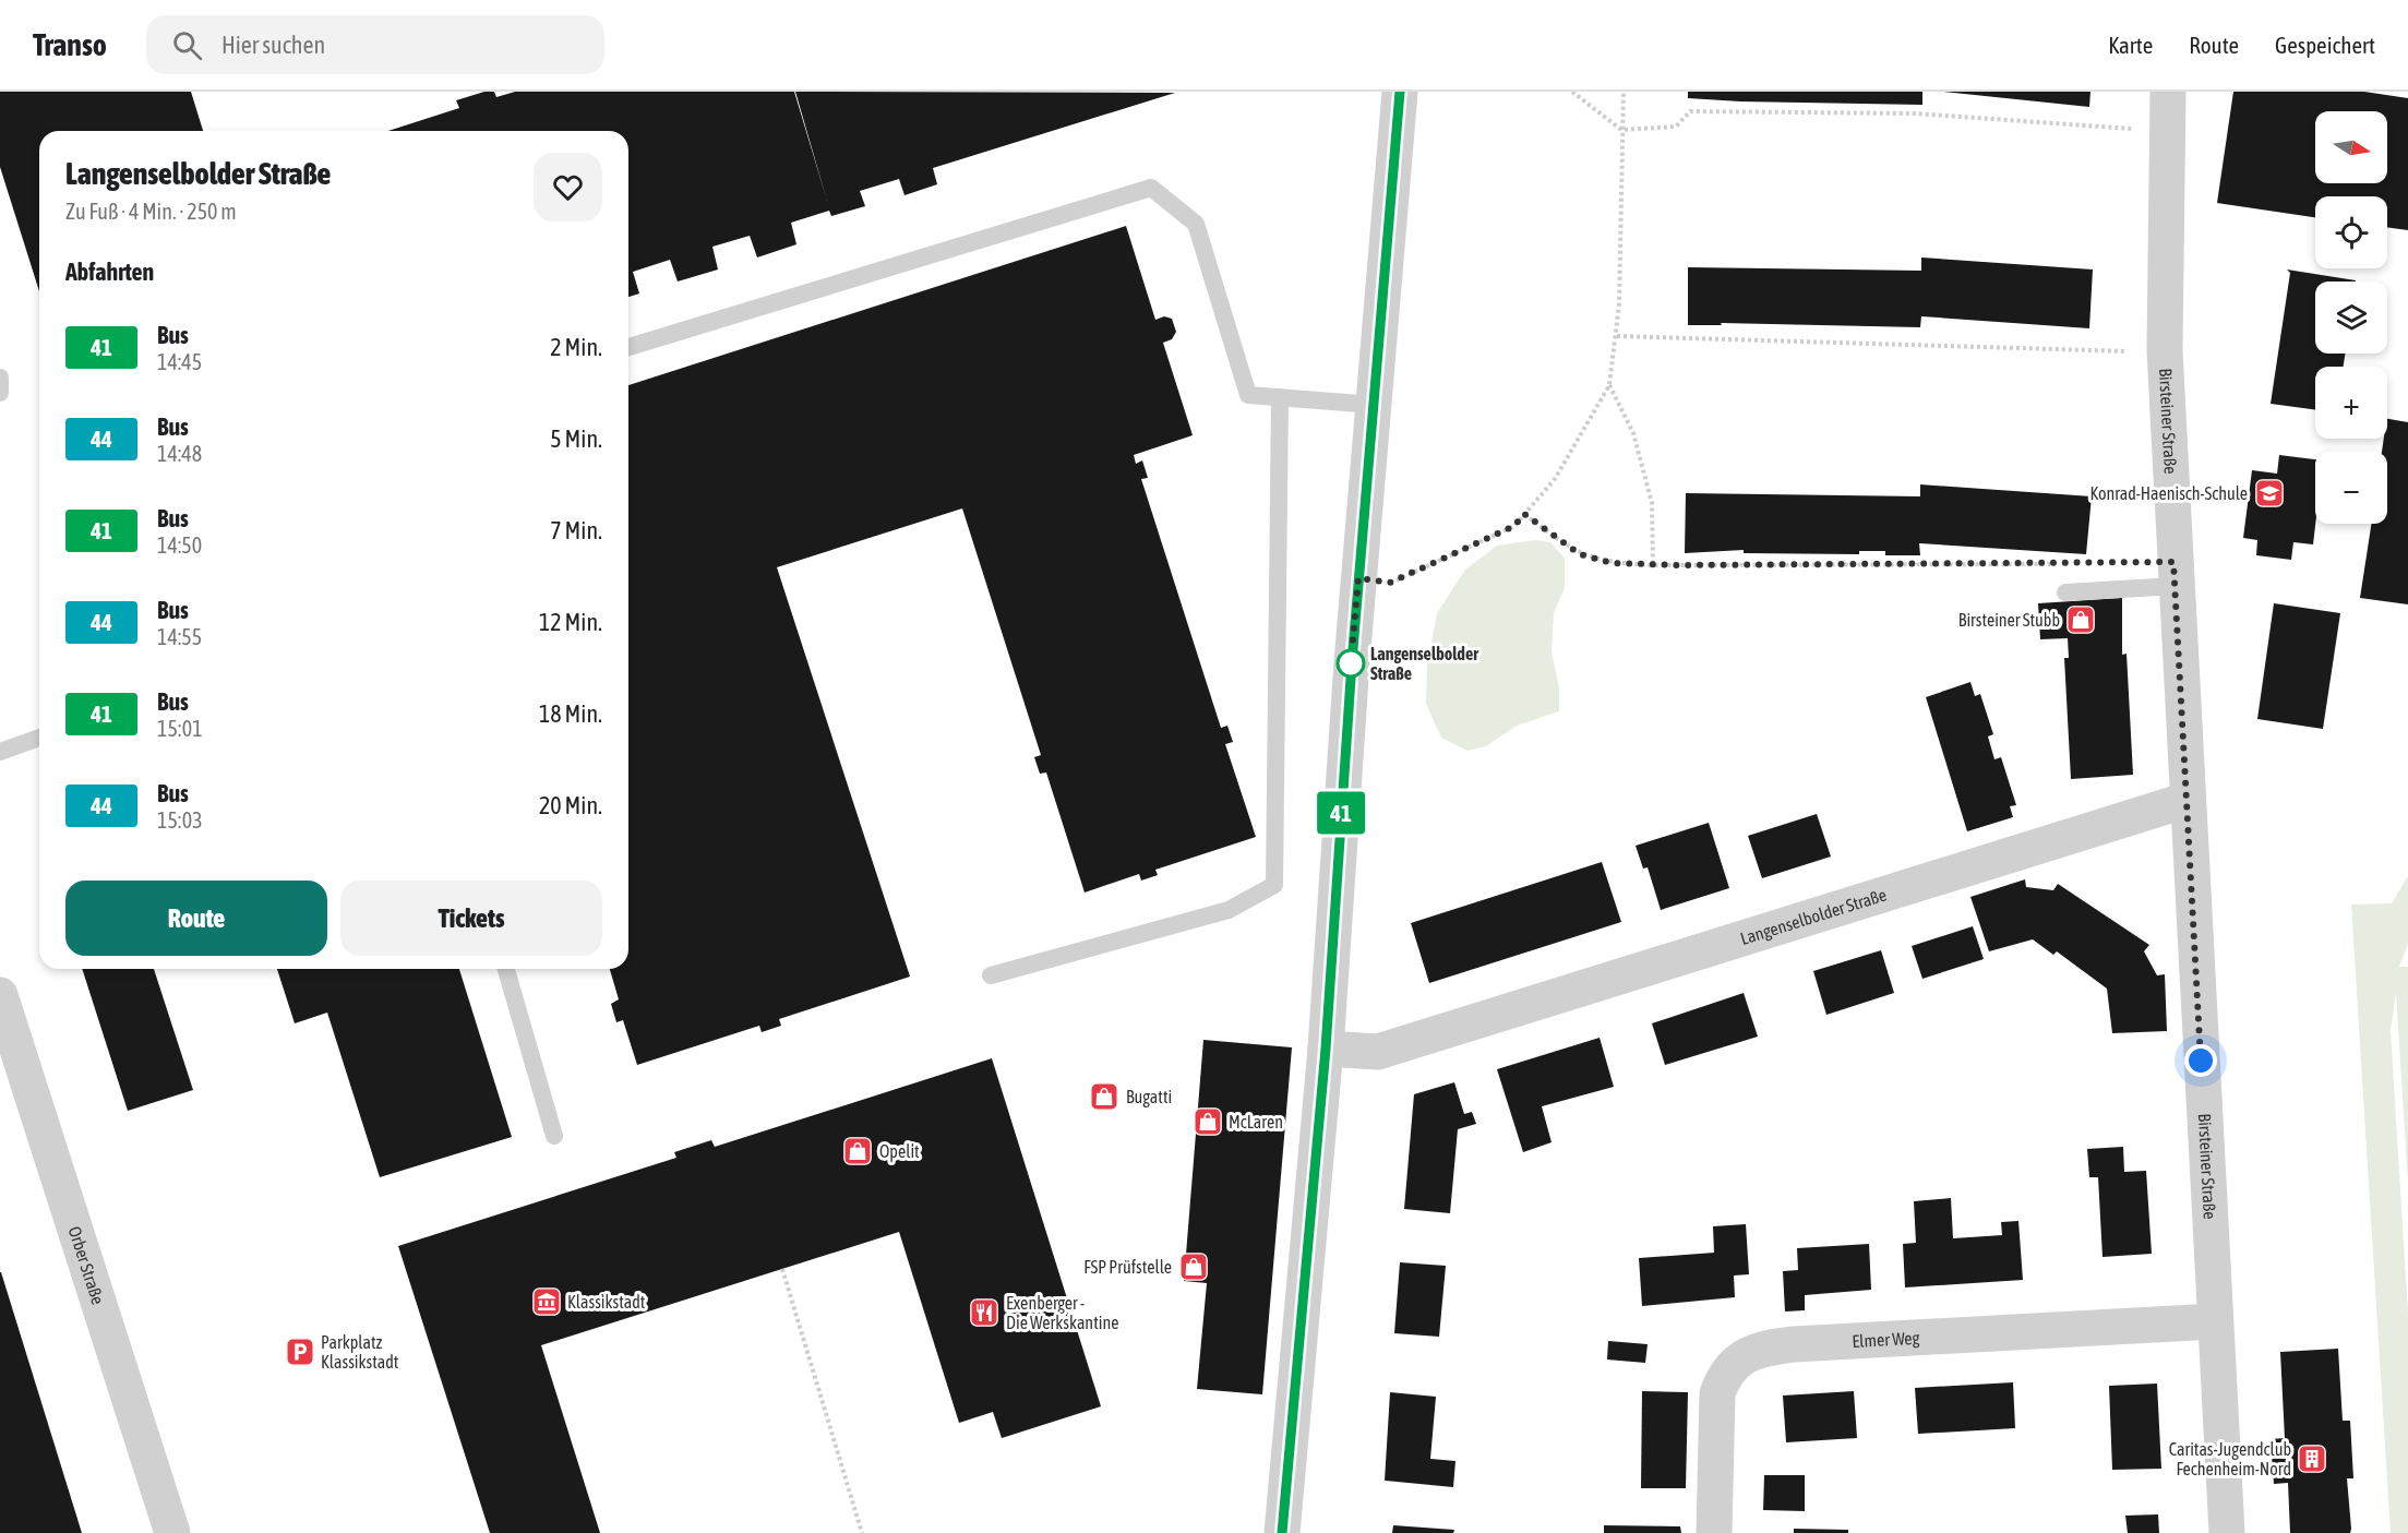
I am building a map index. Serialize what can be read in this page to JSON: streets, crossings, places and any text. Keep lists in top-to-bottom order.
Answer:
{
  "streets": {
    "street": [
      "Birsteiner Straße",
      "Langenselbolder Straße",
      "Orber Straße",
      "Elmer Weg"
    ]
  },
  "crossings": [
    ["Birsteiner Straße", "Langenselbolder Straße"],
    ["Birsteiner Straße", "Elmer Weg"]
  ],
  "places": {
    "school or university": ["Konrad-Haenisch-Schule"],
    "shop": [
      "Birsteiner Stubb",
      "Bugatti",
      "McLaren",
      "Opelit",
      "FSP Prüfstelle"
    ],
    "other": ["Langenselbolder Straße"],
    "museum": ["Klassikstadt"],
    "restaurant": ["Exenberger - Die Werkskantine"],
    "parking": ["Parkplatz Klassikstadt"],
    "building": ["Caritas-Jugendclub Fechenheim-Nord"]
  },
  "lines": ["bus line 41"],
  "north": "right",
  "page": {
    "header": "Transo",
    "search": "Hier suchen",
    "nav": ["Karte", "Route", "Gespeichert"],
    "on_map": "41",
    "map_buttons": ["+", "−"],
    "heading": [
      ["Langenselbolder Straße", "Zu Fuß · 4 Min. · 250 m"],
      "Abfahrten"
    ],
    "list": [
      {
        "mark": "41",
        "name": "Bus",
        "note": "14:45",
        "value": "2 Min."
      },
      {
        "mark": "44",
        "name": "Bus",
        "note": "14:48",
        "value": "5 Min."
      },
      {
        "mark": "41",
        "name": "Bus",
        "note": "14:50",
        "value": "7 Min."
      },
      {
        "mark": "44",
        "name": "Bus",
        "note": "14:55",
        "value": "12 Min."
      },
      {
        "mark": "41",
        "name": "Bus",
        "note": "15:01",
        "value": "18 Min."
      },
      {
        "mark": "44",
        "name": "Bus",
        "note": "15:03",
        "value": "20 Min."
      }
    ],
    "buttons": ["Route", "Tickets"]
  }
}
